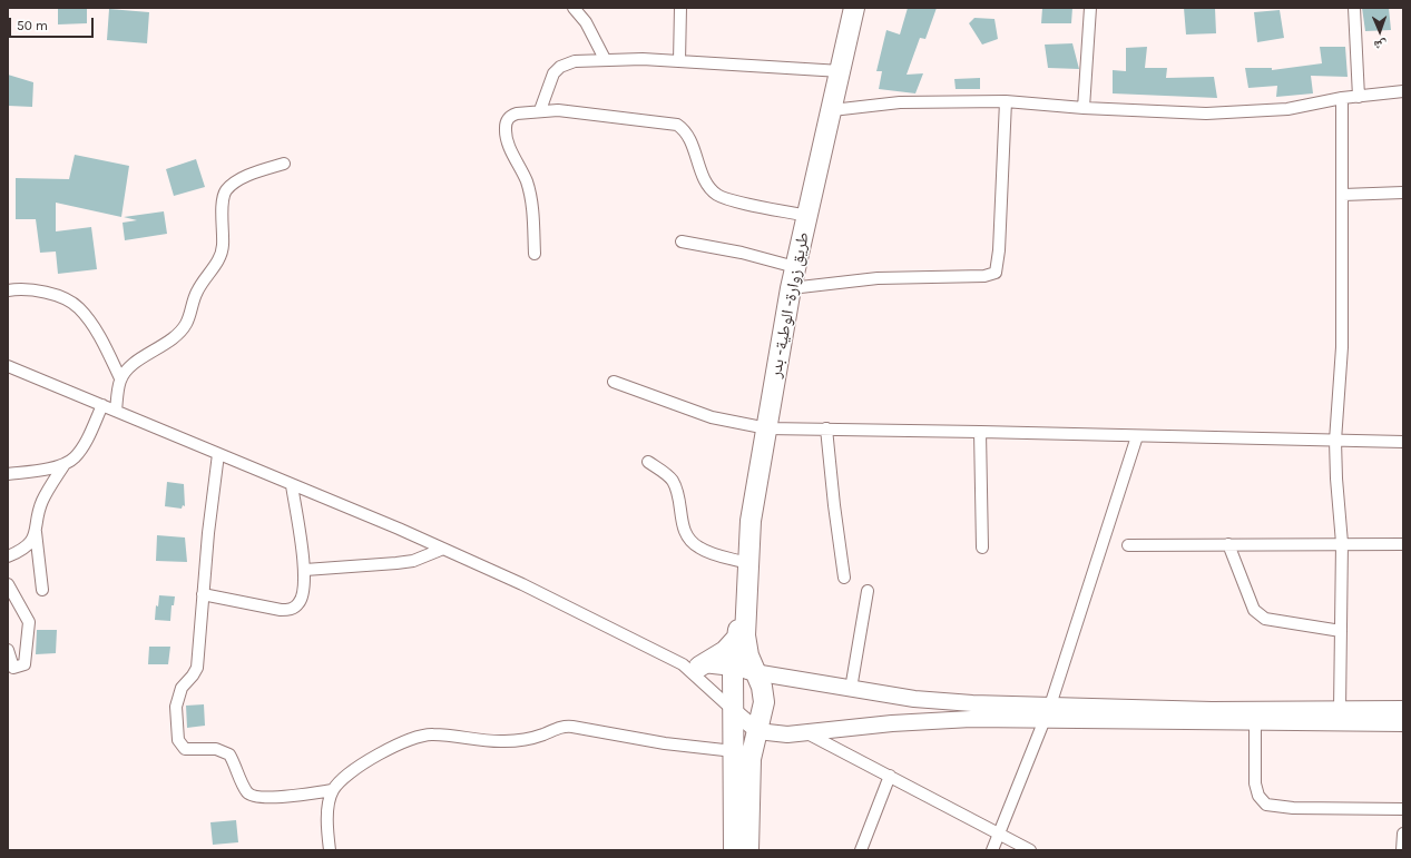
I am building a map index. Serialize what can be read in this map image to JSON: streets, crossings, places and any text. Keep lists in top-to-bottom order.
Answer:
{
  "streets": {
    "highway": ["طريق زوارة- الوطية- بدر"]
  },
  "scale_bar": "50 m",
  "north": "bottom"
}
